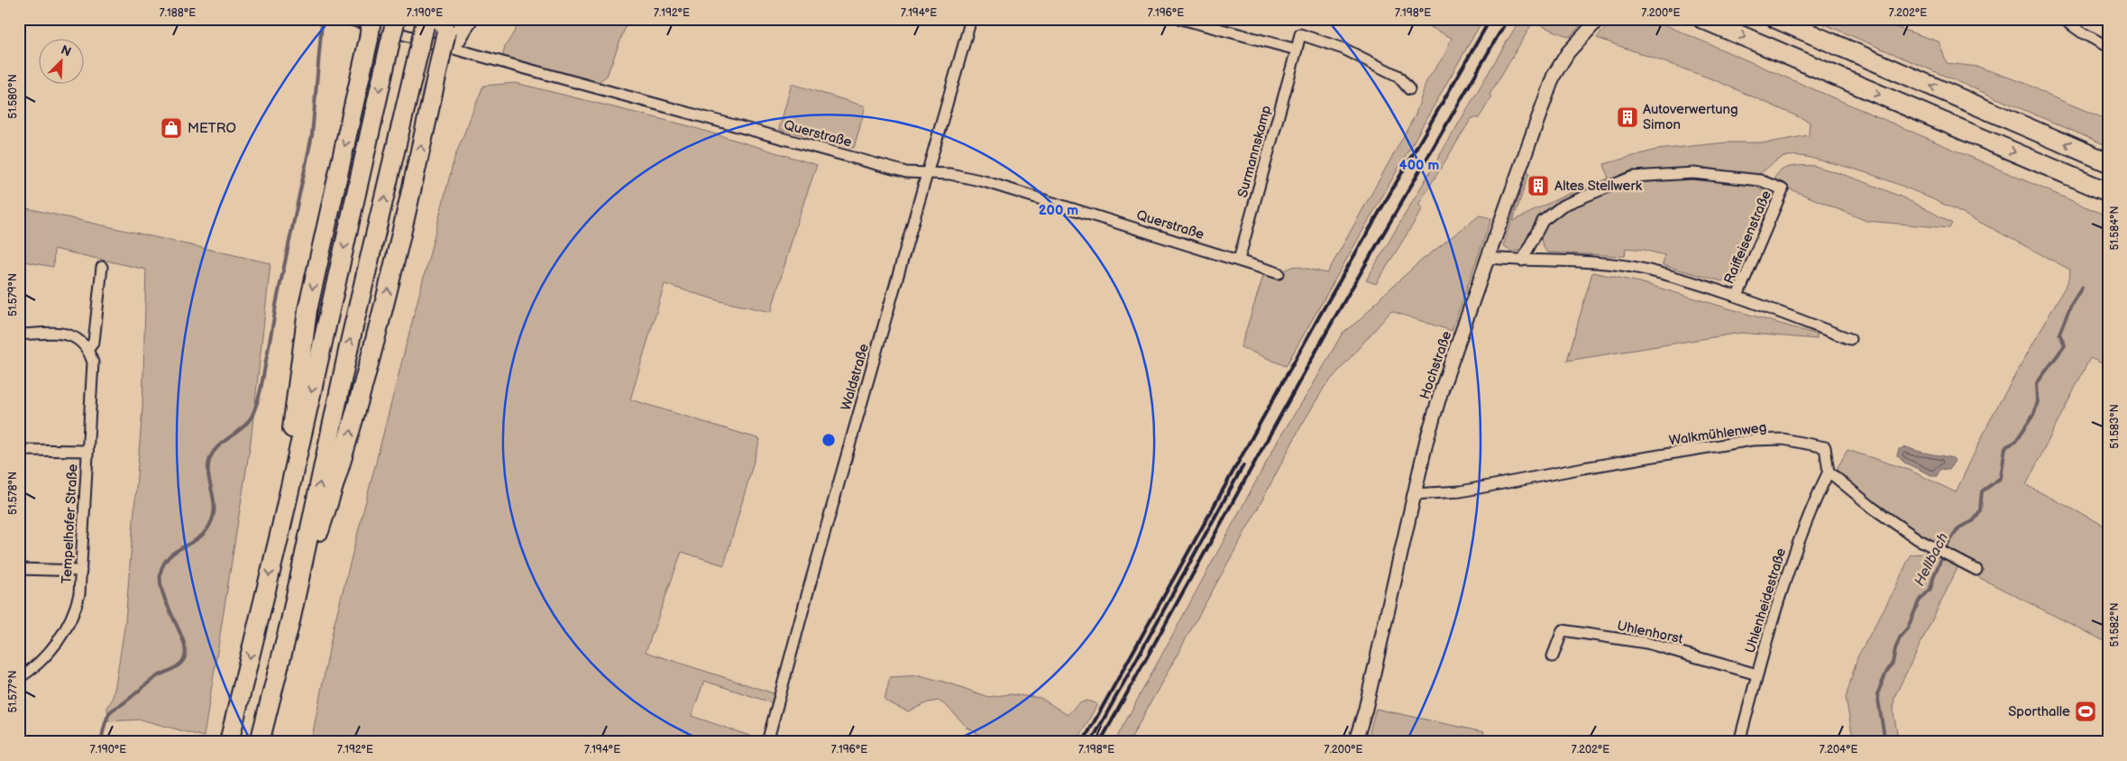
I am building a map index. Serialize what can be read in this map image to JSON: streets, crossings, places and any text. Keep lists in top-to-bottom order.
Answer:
{
  "streets": {
    "street": [
      "Querstraße",
      "Surmannskamp",
      "Raiffeisenstraße",
      "Hochstraße",
      "Waldstraße",
      "Walkmühlenweg",
      "Tempelhofer Straße",
      "Uhlenheidestraße",
      "Uhlenhorst"
    ]
  },
  "crossings": [
    ["Querstraße", "Surmannskamp"],
    ["Querstraße", "Waldstraße"],
    ["Raiffeisenstraße", "Hochstraße"],
    ["Hochstraße", "Walkmühlenweg"],
    ["Walkmühlenweg", "Uhlenheidestraße"],
    ["Uhlenheidestraße", "Uhlenhorst"]
  ],
  "water": ["Hellbach"],
  "places": {
    "building": ["Autoverwertung Simon", "Altes Stellwerk"],
    "shop": ["METRO"],
    "sports": ["Sporthalle"]
  },
  "north": "top right",
  "coordinates": [
    "7.188°E",
    "7.190°E",
    "7.192°E",
    "7.194°E",
    "7.196°E",
    "7.198°E",
    "7.200°E",
    "7.202°E",
    "51.580°N",
    "51.584°N",
    "51.579°N",
    "51.583°N",
    "51.578°N",
    "51.582°N",
    "51.577°N",
    "7.204°E"
  ],
  "rings": ["400 m", "200 m"]
}
